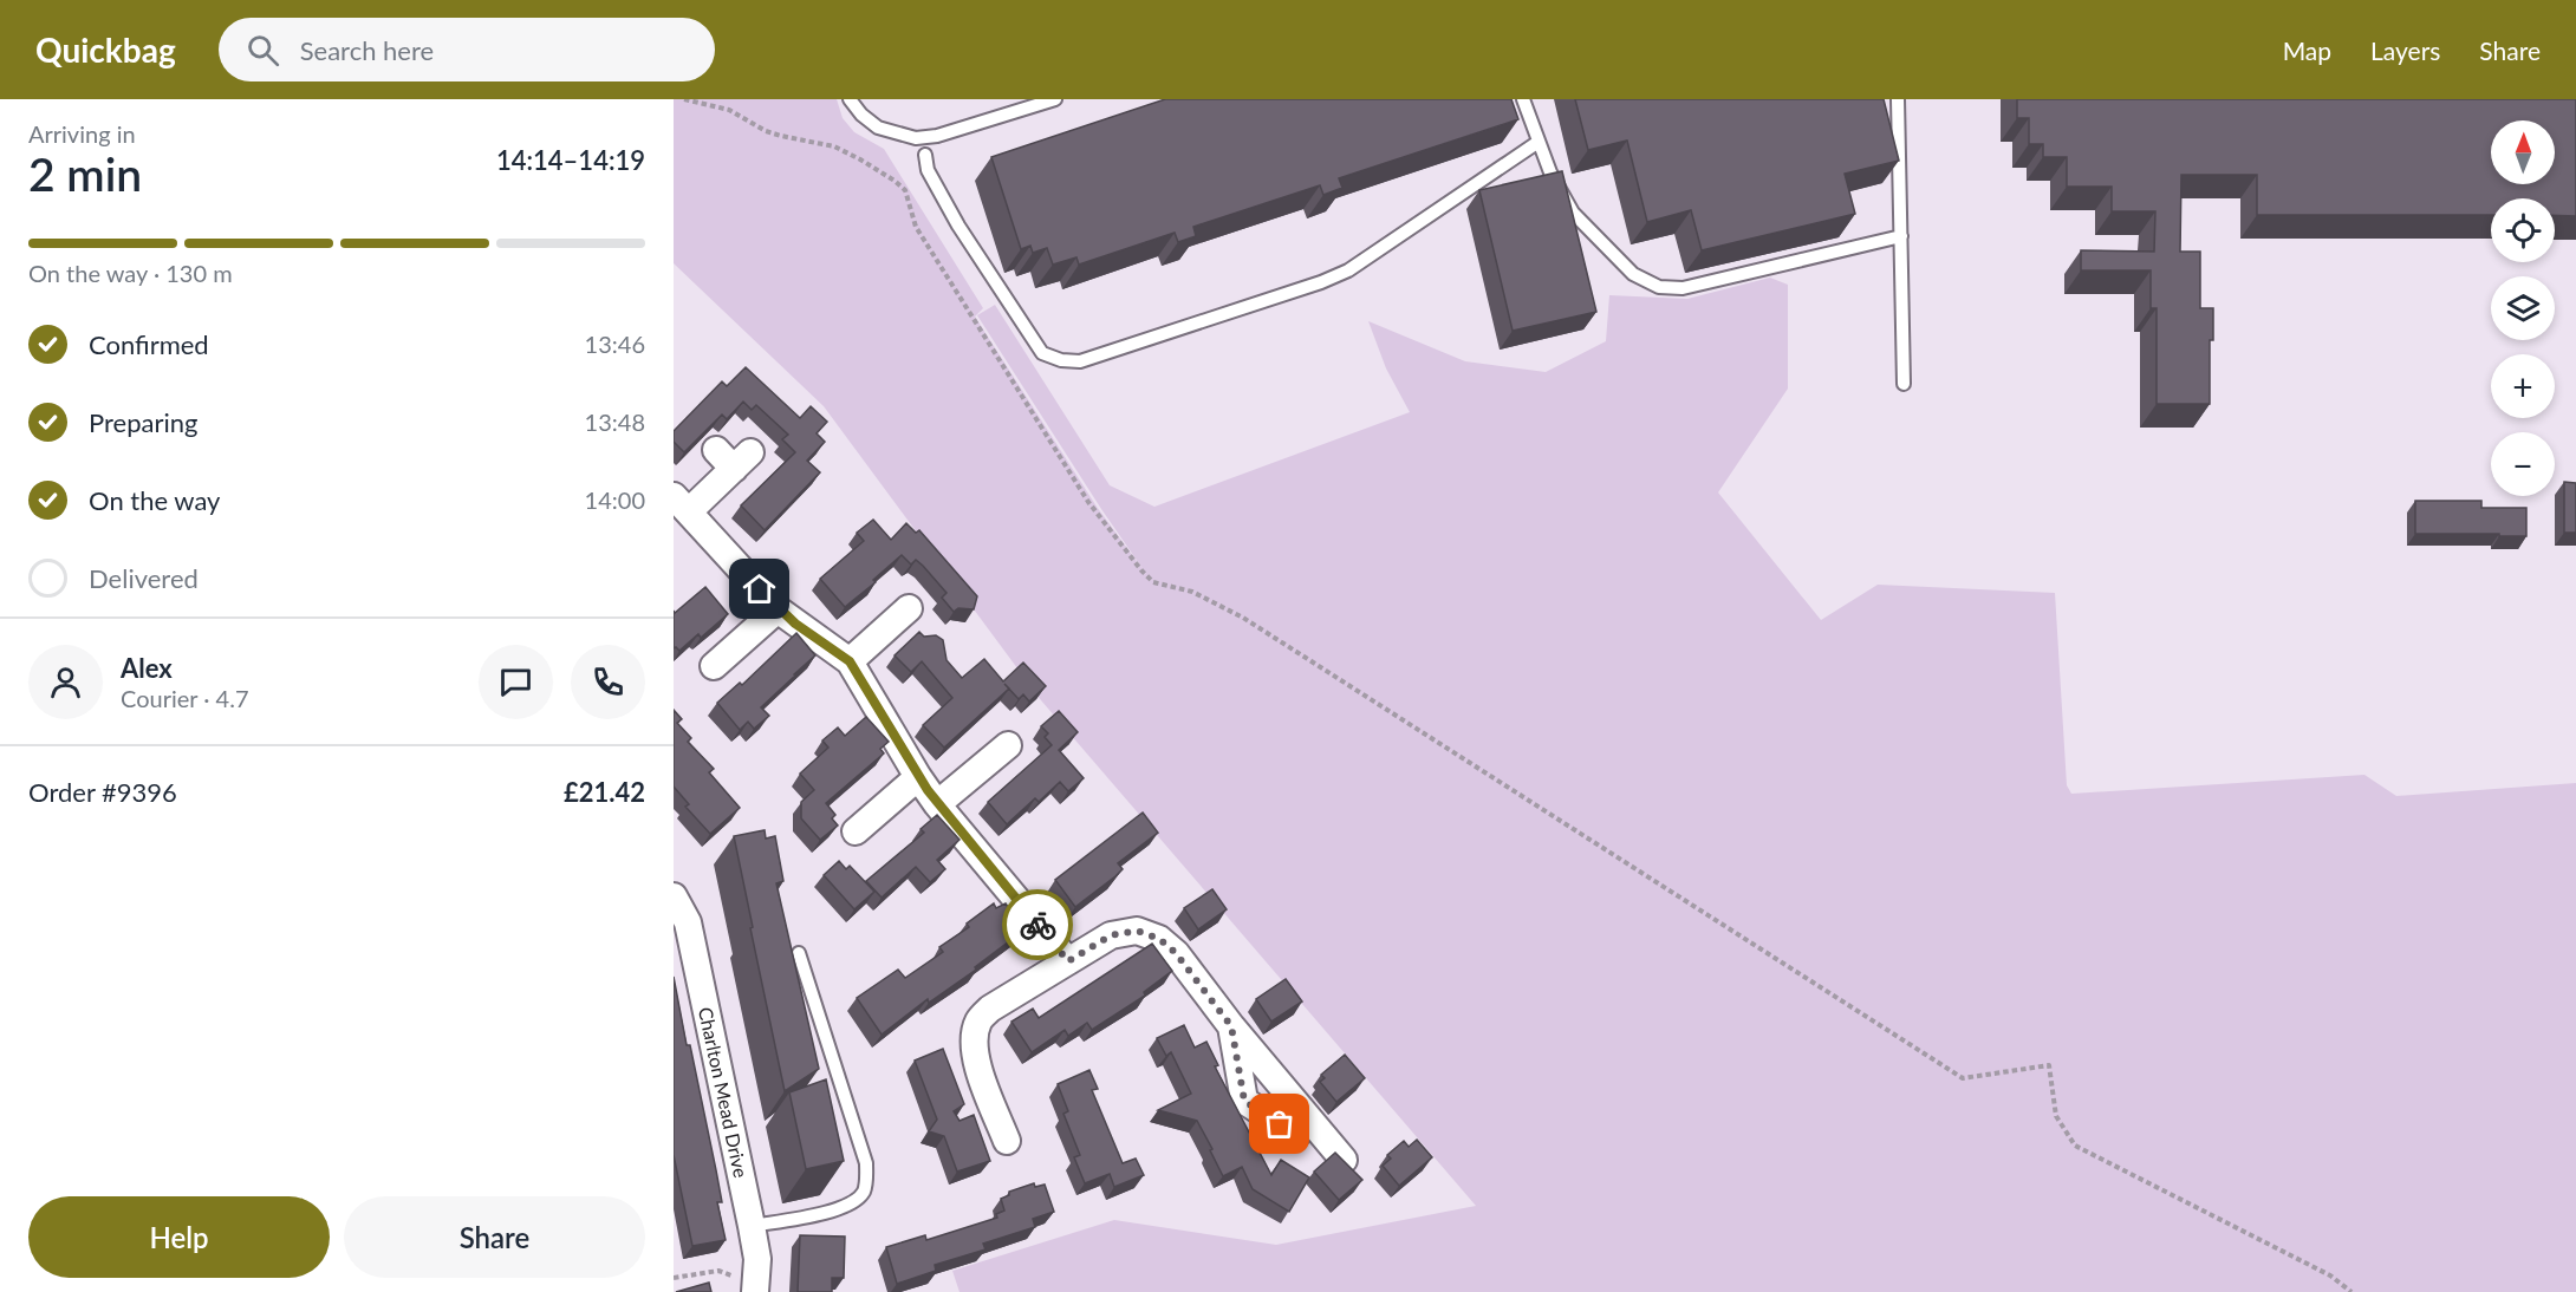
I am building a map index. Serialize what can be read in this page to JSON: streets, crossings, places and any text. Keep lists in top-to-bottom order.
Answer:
{
  "streets": {
    "street": ["Charlton Mead Drive"]
  },
  "north": "top",
  "page": {
    "header": "Quickbag",
    "search": "Search here",
    "nav": ["Map", "Layers", "Share"],
    "heading": ["2 min", "Arriving in", "14:14–14:19"],
    "panel": [
      "Alex",
      "Courier · 4.7",
      "Order #9396",
      "£21.42"
    ],
    "map_buttons": ["+", "−"],
    "bar": "On the way · 130 m",
    "list": [
      ["Confirmed", "13:46"],
      ["Preparing", "13:48"],
      ["On the way", "14:00"],
      "Delivered"
    ],
    "buttons": ["Help", "Share"]
  }
}
